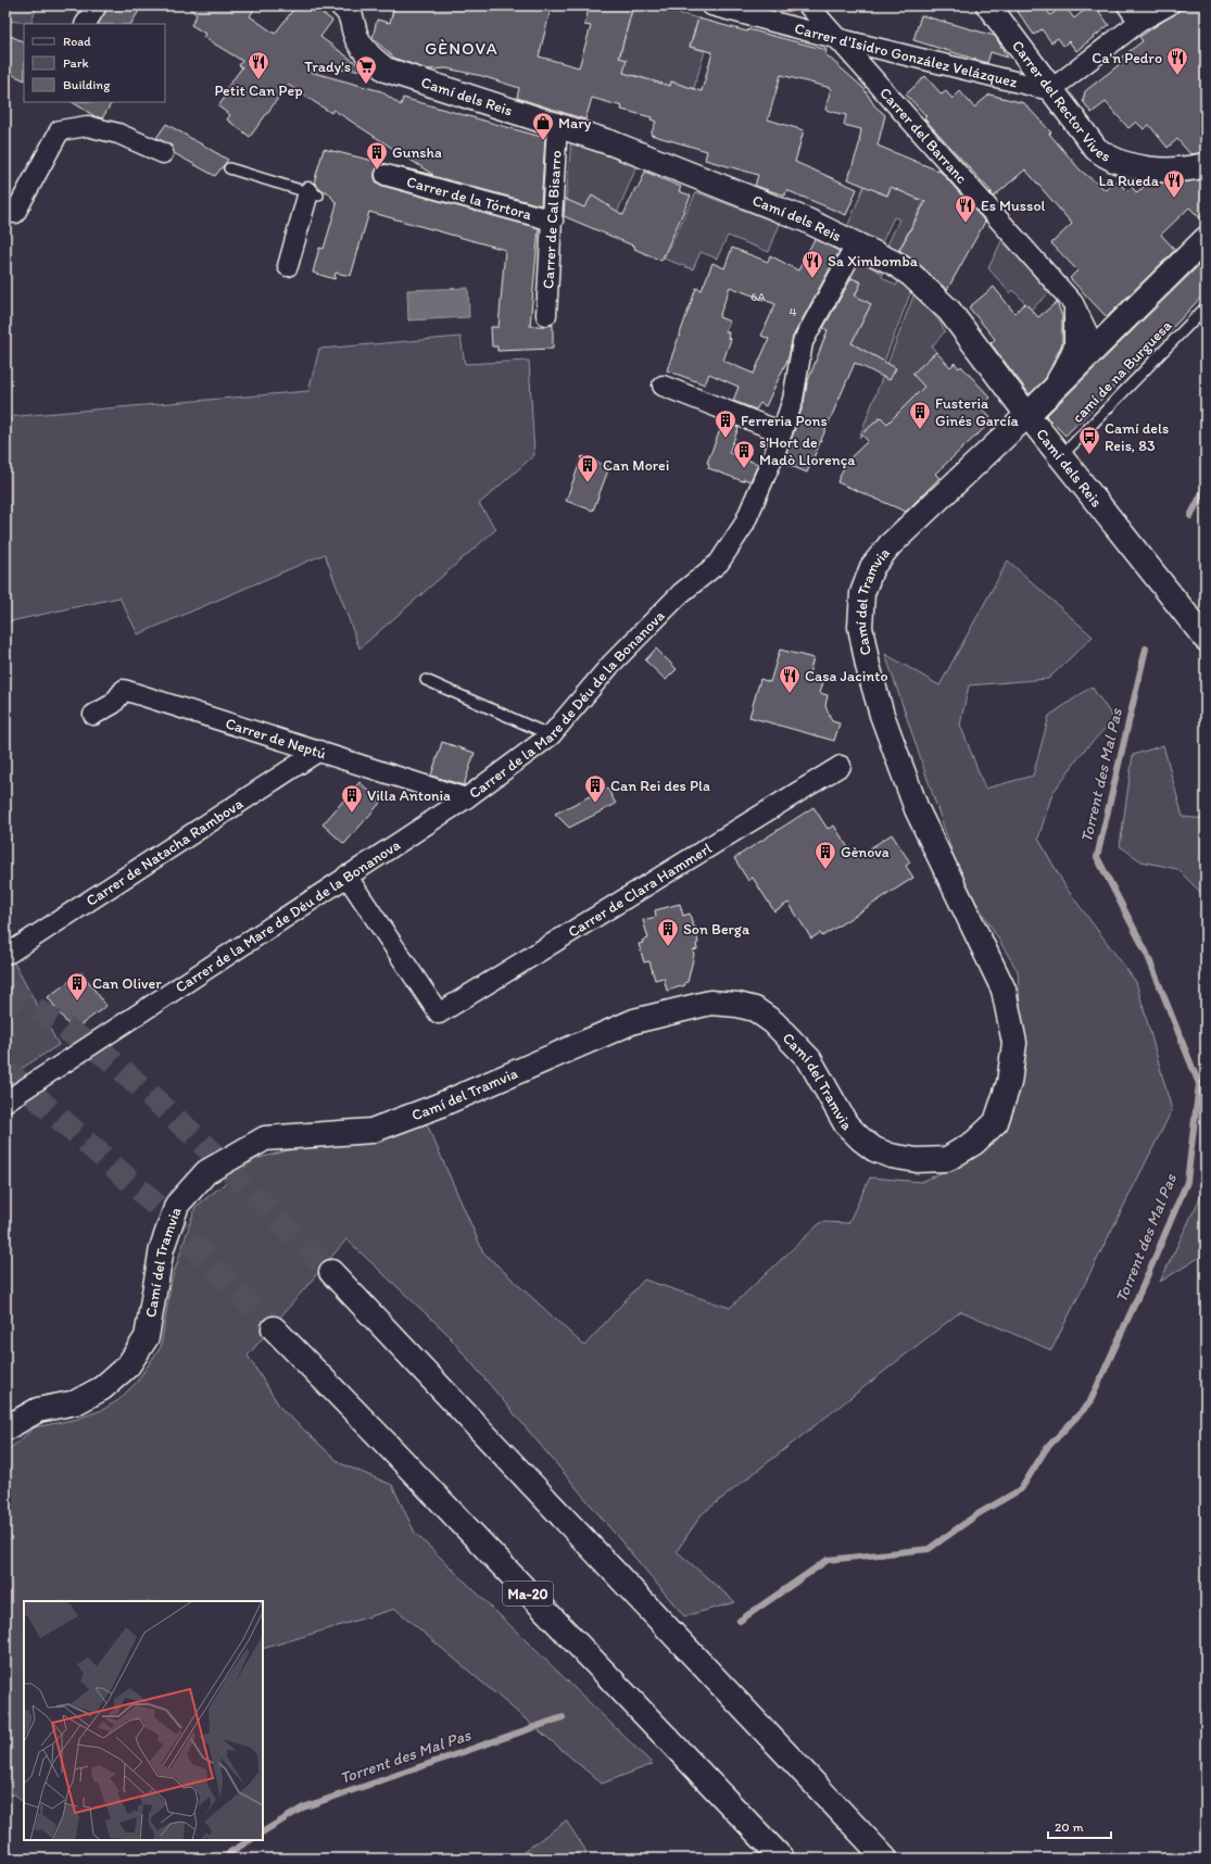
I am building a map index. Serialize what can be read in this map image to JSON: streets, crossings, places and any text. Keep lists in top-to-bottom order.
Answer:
{
  "streets": {
    "main road": [
      "Camí dels Reis",
      "Carrer del Rector Vives",
      "Camí del Tramvia",
      "Ma-20"
    ],
    "street": [
      "Carrer d'Isidro González Velázquez",
      "Carrer del Barranc",
      "Carrer de la Tórtora",
      "Carrer de Cal Bisarro",
      "Carrer de la Mare de Déu de la Bonanova",
      "Carrer de Neptú",
      "Carrer de Natacha Rambova",
      "Carrer de Clara Hammerl"
    ],
    "lane": ["camí de na Burguesa"]
  },
  "crossings": [
    ["Carrer d'Isidro González Velázquez", "Carrer del Rector Vives"],
    ["Carrer d'Isidro González Velázquez", "Carrer del Barranc"],
    ["Camí dels Reis", "Carrer de Cal Bisarro"],
    ["Camí dels Reis", "camí de na Burguesa"],
    ["Camí dels Reis", "Camí del Tramvia"],
    ["Camí dels Reis", "Carrer de la Mare de Déu de la Bonanova"],
    ["Carrer de la Tórtora", "Carrer de Cal Bisarro"],
    ["Carrer de la Mare de Déu de la Bonanova", "Carrer de Neptú"],
    ["Carrer de la Mare de Déu de la Bonanova", "Carrer de Clara Hammerl"],
    ["Carrer de Neptú", "Carrer de Natacha Rambova"]
  ],
  "districts": ["GÈNOVA"],
  "water": ["Torrent des Mal Pas"],
  "places": {
    "restaurant": [
      "Ca'n Pedro",
      "Petit Can Pep",
      "La Rueda",
      "Es Mussol",
      "Sa Ximbomba",
      "Casa Jacinto"
    ],
    "supermarket": ["Trady's"],
    "shop": ["Mary"],
    "building": [
      "Gunsha",
      "Fusteria Ginés García",
      "Ferreria Pons",
      "s'Hort de Madò Llorença",
      "Can Morei",
      "Can Rei des Pla",
      "Villa Antonia",
      "Gènova",
      "Son Berga",
      "Can Oliver"
    ],
    "bus stop": ["Camí dels Reis, 83"]
  },
  "house_numbers": ["6A", "4"],
  "legend": ["Road", "Park", "Building"],
  "scale_bar": "20 m"
}
